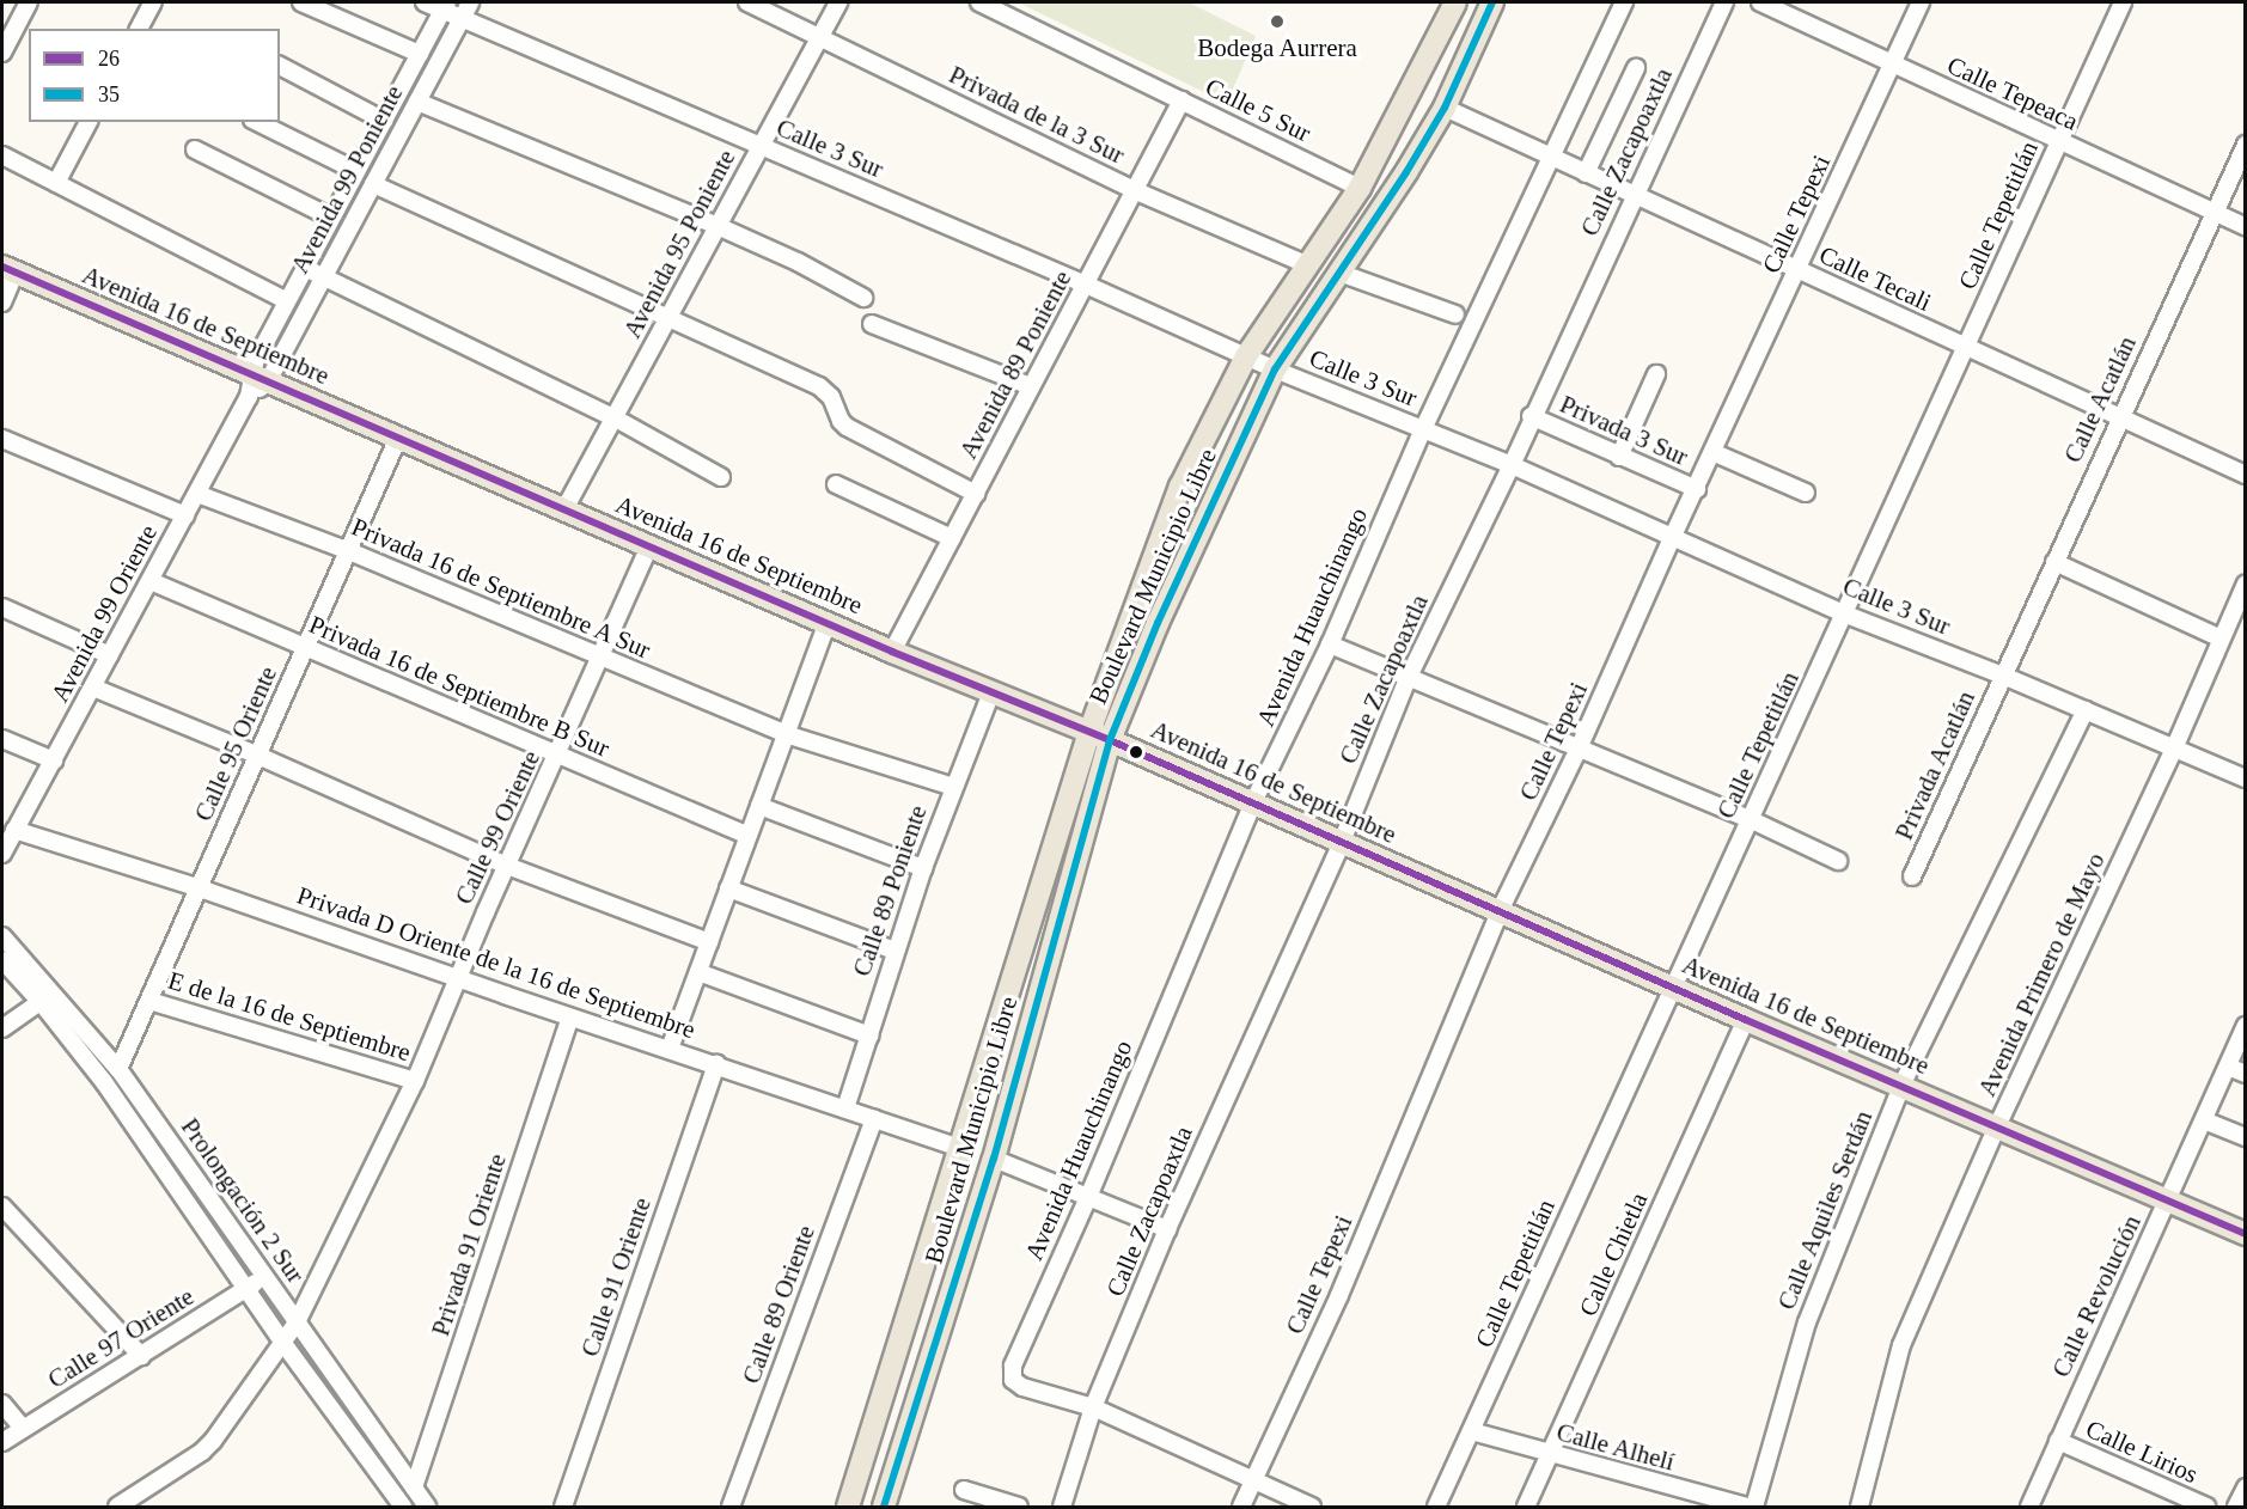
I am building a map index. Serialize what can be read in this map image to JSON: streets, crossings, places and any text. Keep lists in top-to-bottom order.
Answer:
{
  "streets": {
    "main road": ["Avenida 16 de Septiembre", "Boulevard Municipio Libre"],
    "street": [
      "Calle Tepeaca",
      "Calle 5 Sur",
      "Privada de la 3 Sur",
      "Calle 3 Sur",
      "Calle Zacapoaxtla",
      "Avenida 99 Poniente",
      "Calle Tepexi",
      "Calle Tepetitlán",
      "Avenida 95 Poniente",
      "Calle Tecali",
      "Avenida 89 Poniente",
      "Calle Acatlán",
      "Privada 3 Sur",
      "Privada 16 de Septiembre A Sur",
      "Avenida 99 Oriente",
      "Avenida Huauchinango",
      "Privada 16 de Septiembre B Sur",
      "Calle 95 Oriente",
      "Privada Acatlán",
      "Calle 99 Oriente",
      "Calle 89 Poniente",
      "Privada D Oriente de la 16 de Septiembre",
      "Avenida Primero de Mayo",
      "E de la 16 de Septiembre",
      "Prolongación 2 Sur",
      "Calle Aquiles Serdán",
      "Privada 91 Oriente",
      "Calle Chietla",
      "Calle 91 Oriente",
      "Calle Revolución",
      "Calle 89 Oriente",
      "Calle 97 Oriente",
      "Calle Alhelí",
      "Calle Lirios"
    ]
  },
  "crossings": [
    ["Calle Tepeaca", "Calle Tepexi"],
    ["Calle Tepeaca", "Calle Tepetitlán"],
    ["Calle Tepeaca", "Calle Acatlán"],
    ["Calle 5 Sur", "Avenida 89 Poniente"],
    ["Calle 5 Sur", "Boulevard Municipio Libre"],
    ["Privada de la 3 Sur", "Avenida 95 Poniente"],
    ["Privada de la 3 Sur", "Avenida 89 Poniente"],
    ["Privada de la 3 Sur", "Boulevard Municipio Libre"],
    ["Calle 3 Sur", "Calle Zacapoaxtla"],
    ["Calle 3 Sur", "Avenida 99 Poniente"],
    ["Calle 3 Sur", "Calle Tepexi"],
    ["Calle 3 Sur", "Calle Tepetitlán"],
    ["Calle 3 Sur", "Avenida 95 Poniente"],
    ["Calle 3 Sur", "Avenida 89 Poniente"],
    ["Calle 3 Sur", "Calle Acatlán"],
    ["Calle 3 Sur", "Boulevard Municipio Libre"],
    ["Calle 3 Sur", "Avenida Huauchinango"],
    ["Calle 3 Sur", "Privada Acatlán"],
    ["Calle 3 Sur", "Avenida Primero de Mayo"],
    ["Calle 3 Sur", "Calle Aquiles Serdán"],
    ["Calle Zacapoaxtla", "Calle Tecali"],
    ["Calle Zacapoaxtla", "Avenida 16 de Septiembre"],
    ["Calle Zacapoaxtla", "Privada 3 Sur"],
    ["Calle Zacapoaxtla", "Avenida Huauchinango"],
    ["Avenida 99 Poniente", "Avenida 16 de Septiembre"],
    ["Avenida 99 Poniente", "Avenida 99 Oriente"],
    ["Calle Tepexi", "Calle Tecali"],
    ["Calle Tepexi", "Avenida 16 de Septiembre"],
    ["Calle Tepexi", "Privada 3 Sur"],
    ["Calle Tepetitlán", "Calle Tecali"],
    ["Calle Tepetitlán", "Avenida 16 de Septiembre"],
    ["Calle Tepetitlán", "Calle Alhelí"],
    ["Avenida 95 Poniente", "Avenida 16 de Septiembre"],
    ["Calle Tecali", "Calle Acatlán"],
    ["Calle Tecali", "Boulevard Municipio Libre"],
    ["Calle Tecali", "Avenida Huauchinango"],
    ["Avenida 16 de Septiembre", "Avenida 89 Poniente"],
    ["Avenida 16 de Septiembre", "Boulevard Municipio Libre"],
    ["Avenida 16 de Septiembre", "Avenida 99 Oriente"],
    ["Avenida 16 de Septiembre", "Avenida Huauchinango"],
    ["Avenida 16 de Septiembre", "Calle 95 Oriente"],
    ["Avenida 16 de Septiembre", "Calle 99 Oriente"],
    ["Avenida 16 de Septiembre", "Calle 89 Poniente"],
    ["Avenida 16 de Septiembre", "Avenida Primero de Mayo"],
    ["Avenida 16 de Septiembre", "Calle Aquiles Serdán"],
    ["Avenida 16 de Septiembre", "Calle Chietla"],
    ["Avenida 16 de Septiembre", "Calle Revolución"],
    ["Calle Acatlán", "Privada Acatlán"],
    ["Boulevard Municipio Libre", "Privada D Oriente de la 16 de Septiembre"],
    ["Privada 16 de Septiembre A Sur", "Avenida 99 Oriente"],
    ["Privada 16 de Septiembre A Sur", "Calle 95 Oriente"],
    ["Privada 16 de Septiembre A Sur", "Calle 99 Oriente"],
    ["Privada 16 de Septiembre A Sur", "Calle 89 Poniente"],
    ["Avenida 99 Oriente", "Privada 16 de Septiembre B Sur"],
    ["Avenida 99 Oriente", "Privada D Oriente de la 16 de Septiembre"],
    ["Privada 16 de Septiembre B Sur", "Calle 95 Oriente"],
    ["Privada 16 de Septiembre B Sur", "Calle 99 Oriente"],
    ["Calle 95 Oriente", "Privada D Oriente de la 16 de Septiembre"],
    ["Calle 95 Oriente", "E de la 16 de Septiembre"],
    ["Calle 95 Oriente", "Prolongación 2 Sur"],
    ["Calle 99 Oriente", "Privada D Oriente de la 16 de Septiembre"],
    ["Calle 99 Oriente", "E de la 16 de Septiembre"],
    ["Calle 99 Oriente", "Prolongación 2 Sur"],
    ["Calle 89 Poniente", "Privada D Oriente de la 16 de Septiembre"],
    ["Privada D Oriente de la 16 de Septiembre", "Privada 91 Oriente"],
    ["Privada D Oriente de la 16 de Septiembre", "Calle 91 Oriente"],
    ["Privada D Oriente de la 16 de Septiembre", "Calle 89 Oriente"],
    ["Prolongación 2 Sur", "Privada 91 Oriente"],
    ["Prolongación 2 Sur", "Calle 97 Oriente"],
    ["Calle Chietla", "Calle Alhelí"],
    ["Calle Revolución", "Calle Lirios"]
  ],
  "places": ["Bodega Aurrera"],
  "lines": ["transit line 35", "transit line 26"],
  "legend": ["26", "35"]
}
